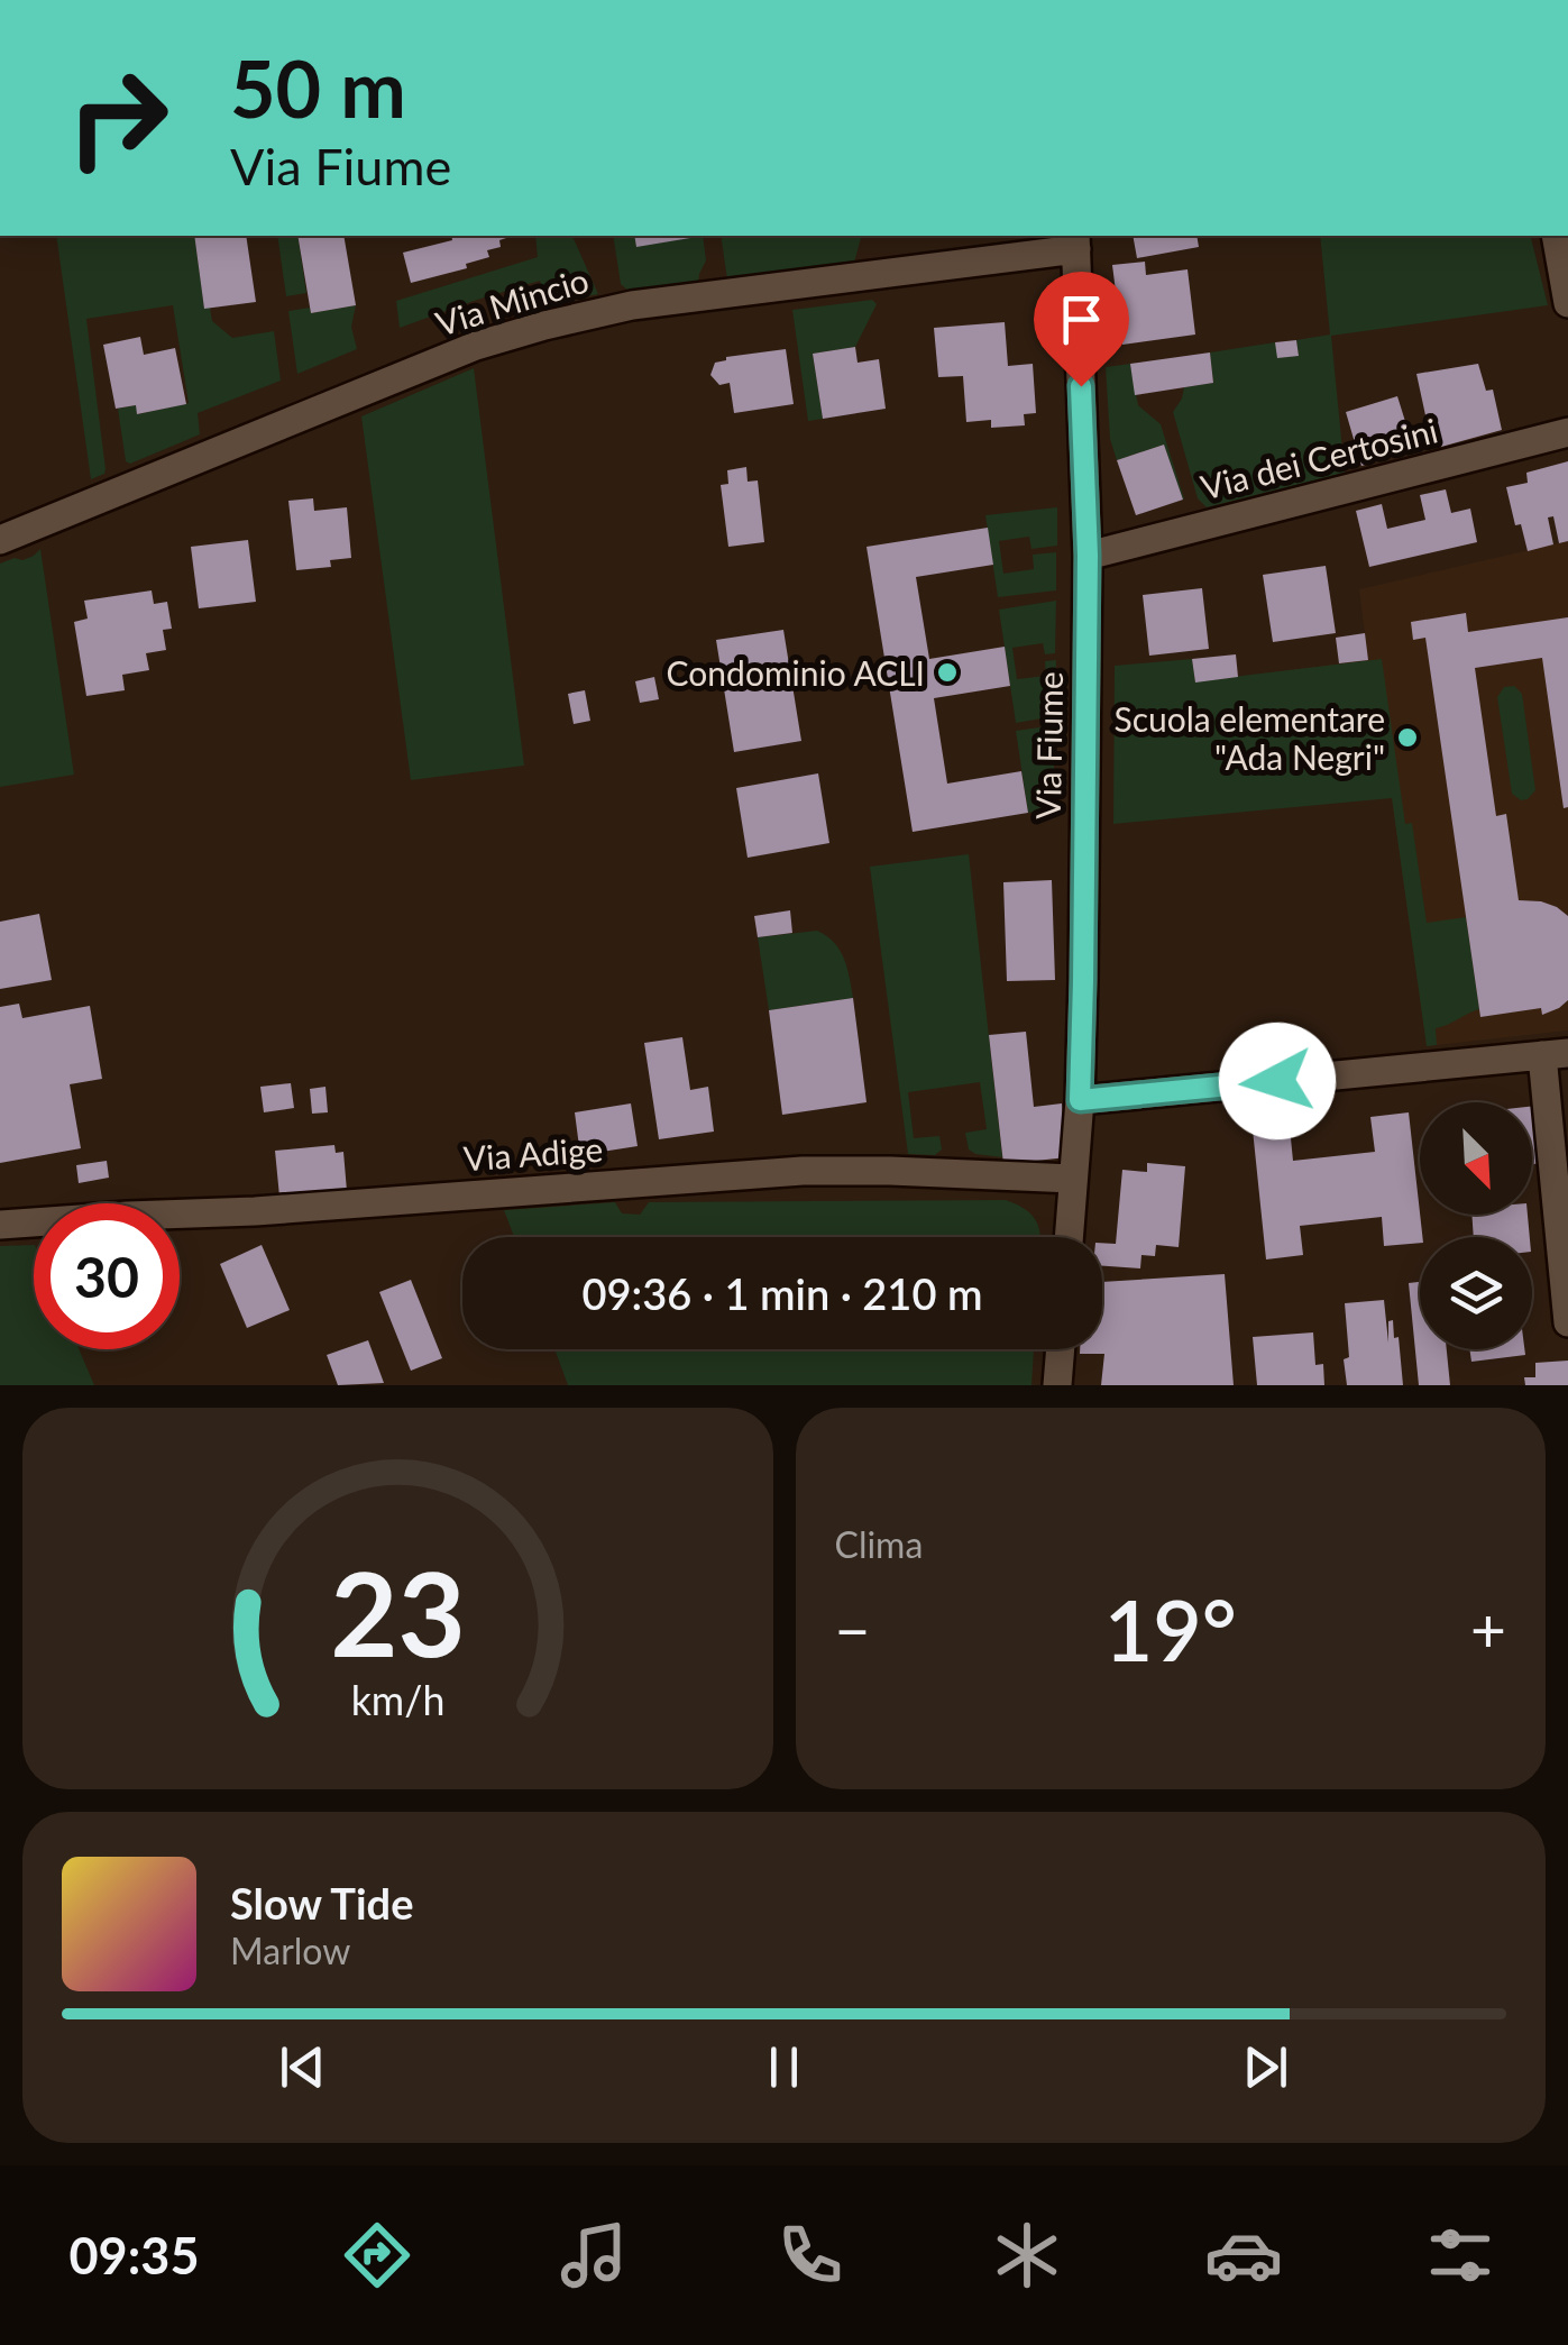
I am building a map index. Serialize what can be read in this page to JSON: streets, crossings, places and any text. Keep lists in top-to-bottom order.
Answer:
{
  "streets": {
    "street": [
      "Via Mincio",
      "Via dei Certosini",
      "Via Fiume",
      "Via Adige"
    ]
  },
  "crossings": [
    ["Via Mincio", "Via Fiume"],
    ["Via dei Certosini", "Via Fiume"],
    ["Via Fiume", "Via Adige"]
  ],
  "places": ["Condominio ACLI", "Scuola elementare \"Ada Negri\""],
  "north": "bottom right",
  "page": {
    "turn": ["50 m", "Via Fiume"],
    "limit": "30",
    "trip": "09:36 · 1 min · 210 m",
    "tile": "Clima",
    "heat": ["−", "19°", "+"],
    "song": ["Slow Tide", "Marlow"],
    "tabs": "09:35",
    "gauge": ["23", "km/h"]
  }
}
